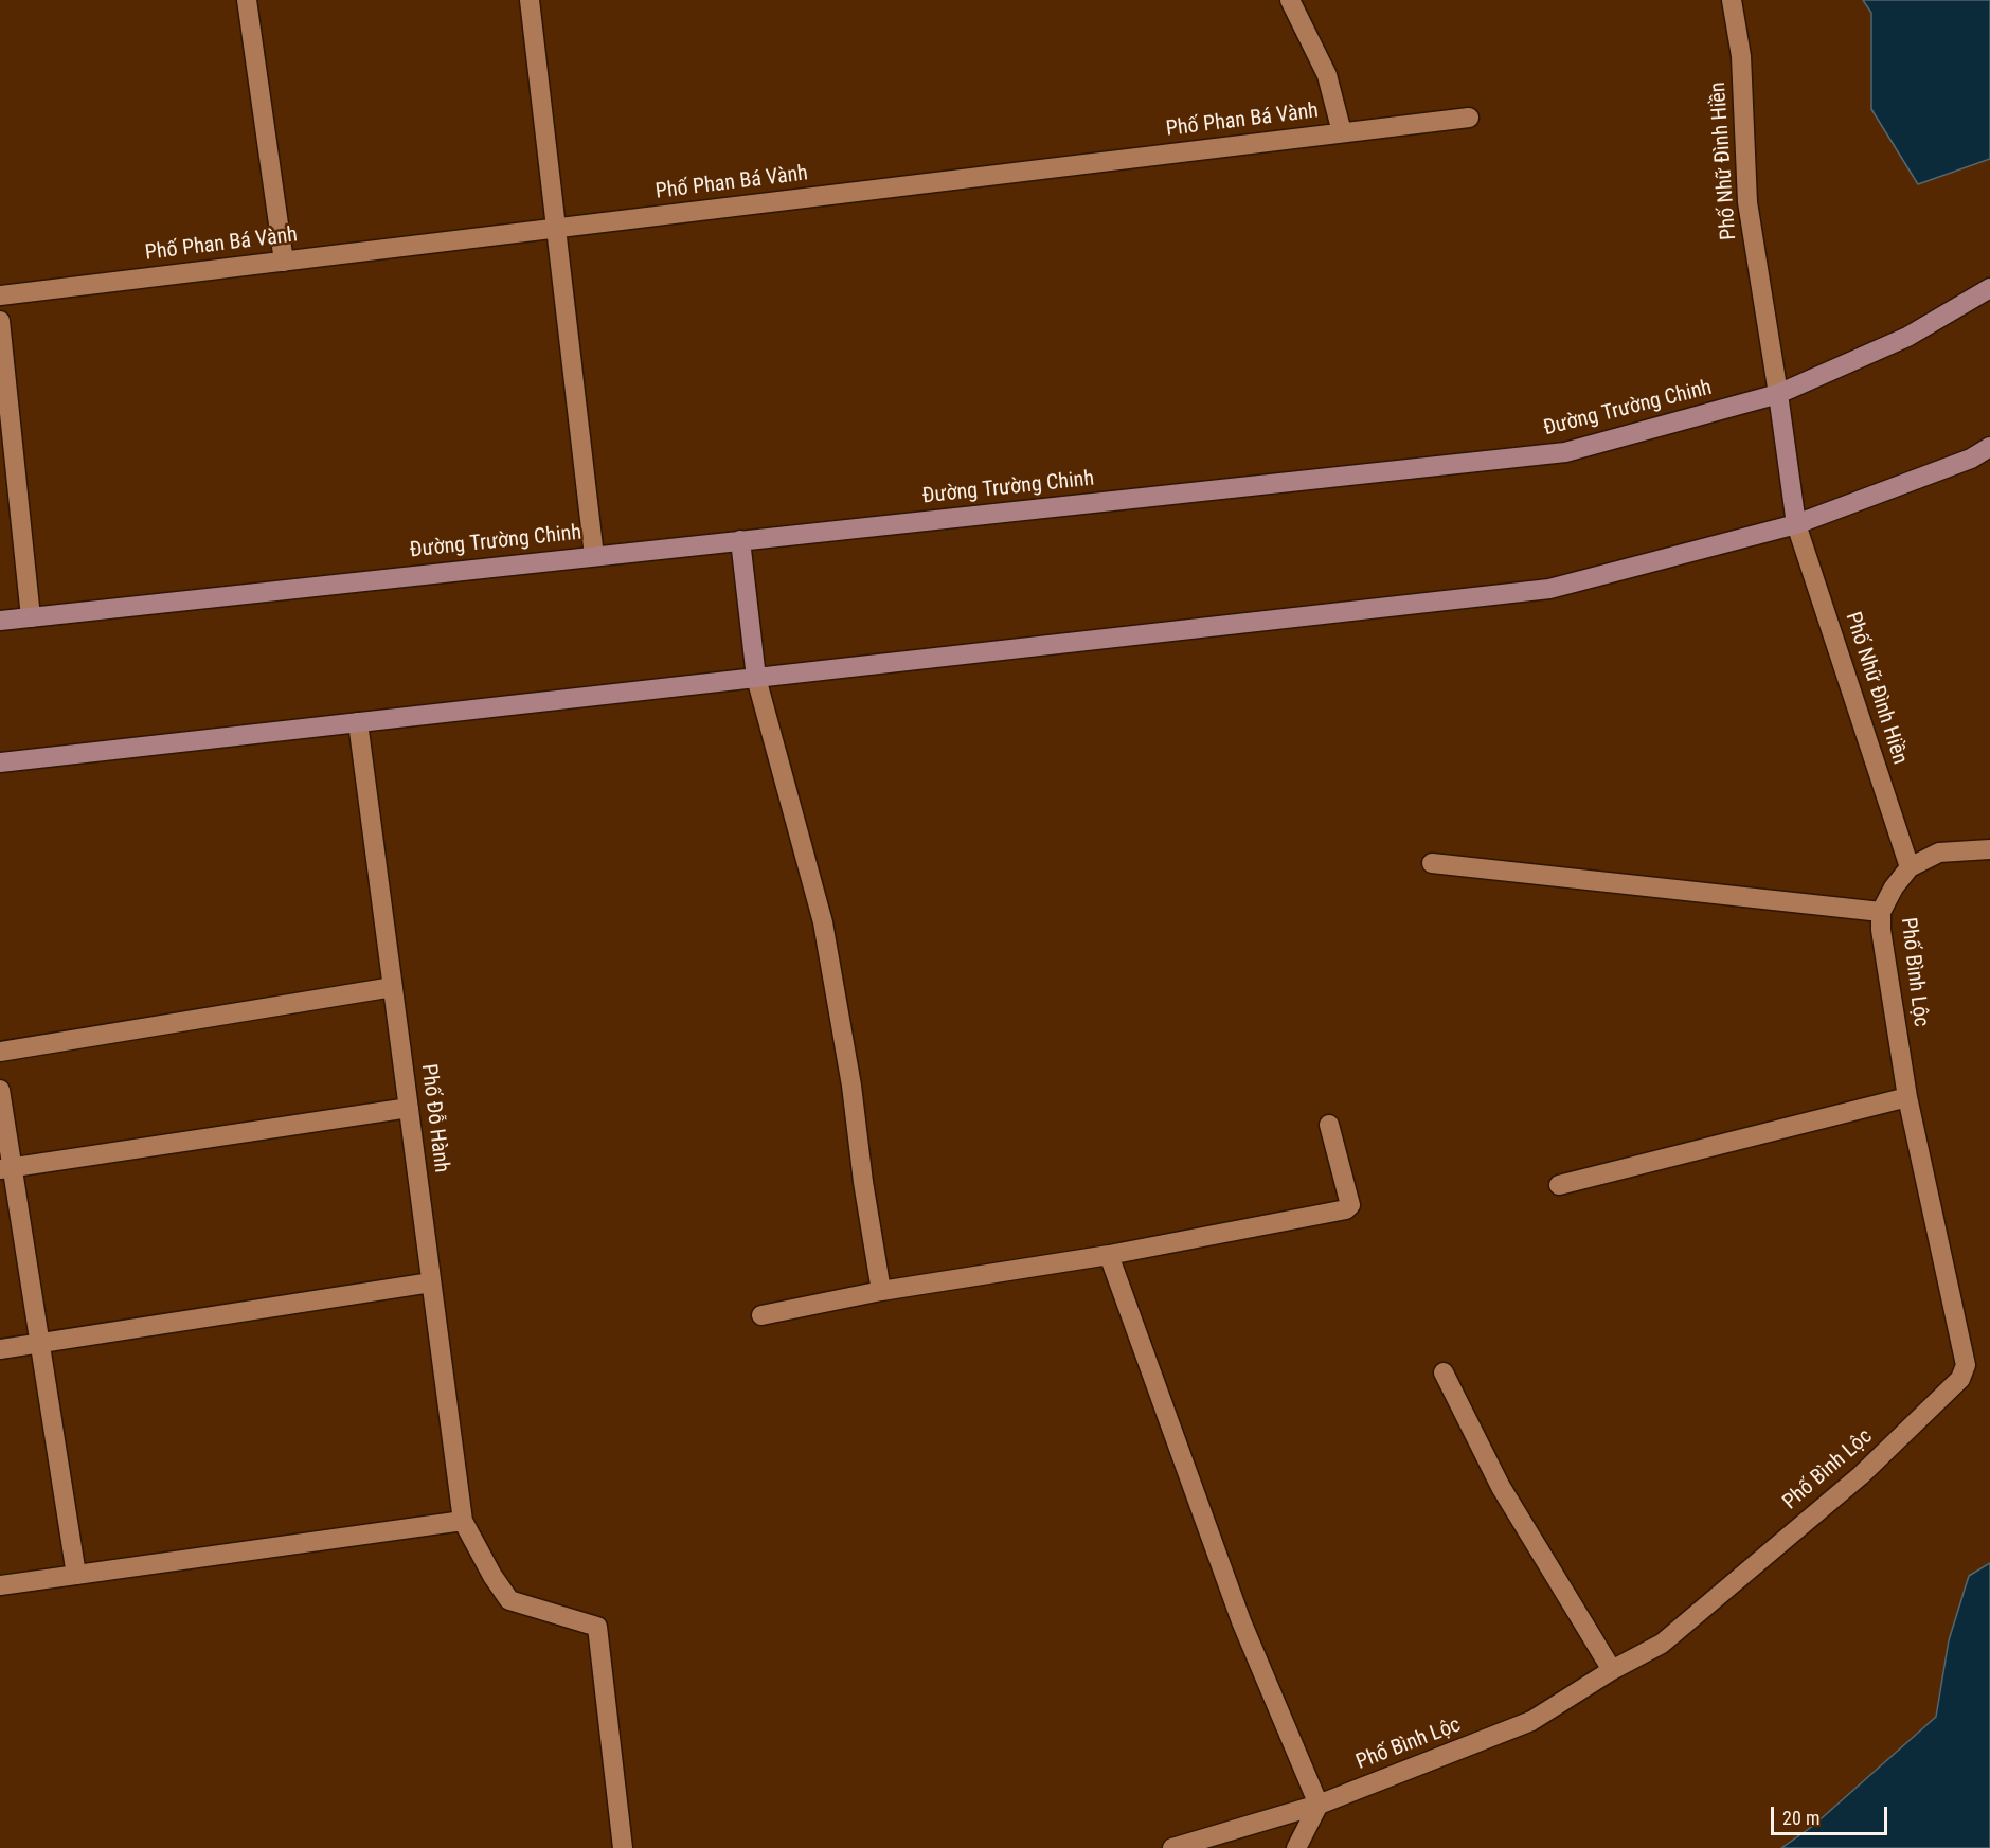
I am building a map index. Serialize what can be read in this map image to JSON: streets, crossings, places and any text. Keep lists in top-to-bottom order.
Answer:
{
  "streets": {
    "main road": ["Đường Trường Chinh"],
    "street": [
      "Phố Phan Bá Vành",
      "Phố Nhữ Đình Hiền",
      "Phố Bình Lộc",
      "Phố Đỗ Hành"
    ]
  },
  "crossings": [
    ["Phố Nhữ Đình Hiền", "Đường Trường Chinh"],
    ["Phố Nhữ Đình Hiền", "Phố Bình Lộc"]
  ],
  "scale_bar": "20 m"
}
